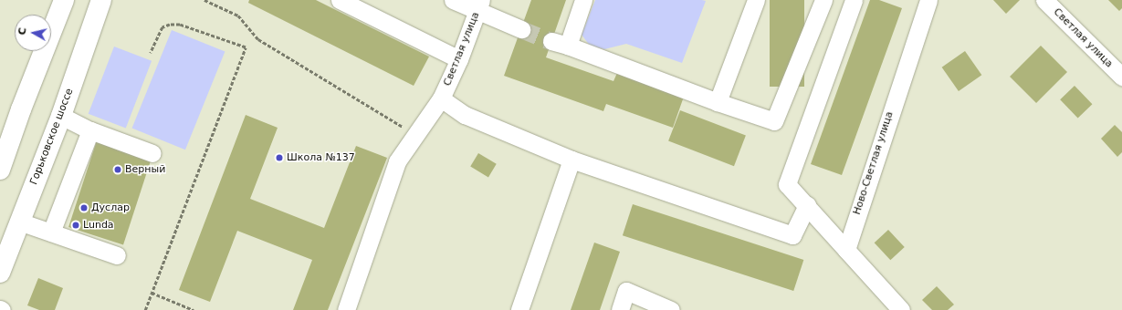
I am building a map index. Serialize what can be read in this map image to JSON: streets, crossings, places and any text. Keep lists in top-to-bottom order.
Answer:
{
  "streets": {
    "main road": ["Горьковское шоссе"],
    "street": ["Светлая улица", "Ново-Светлая улица"]
  },
  "places": [
    "Школа №137",
    "Верный",
    "Дуслар",
    "Lunda"
  ],
  "north": "left"
}
